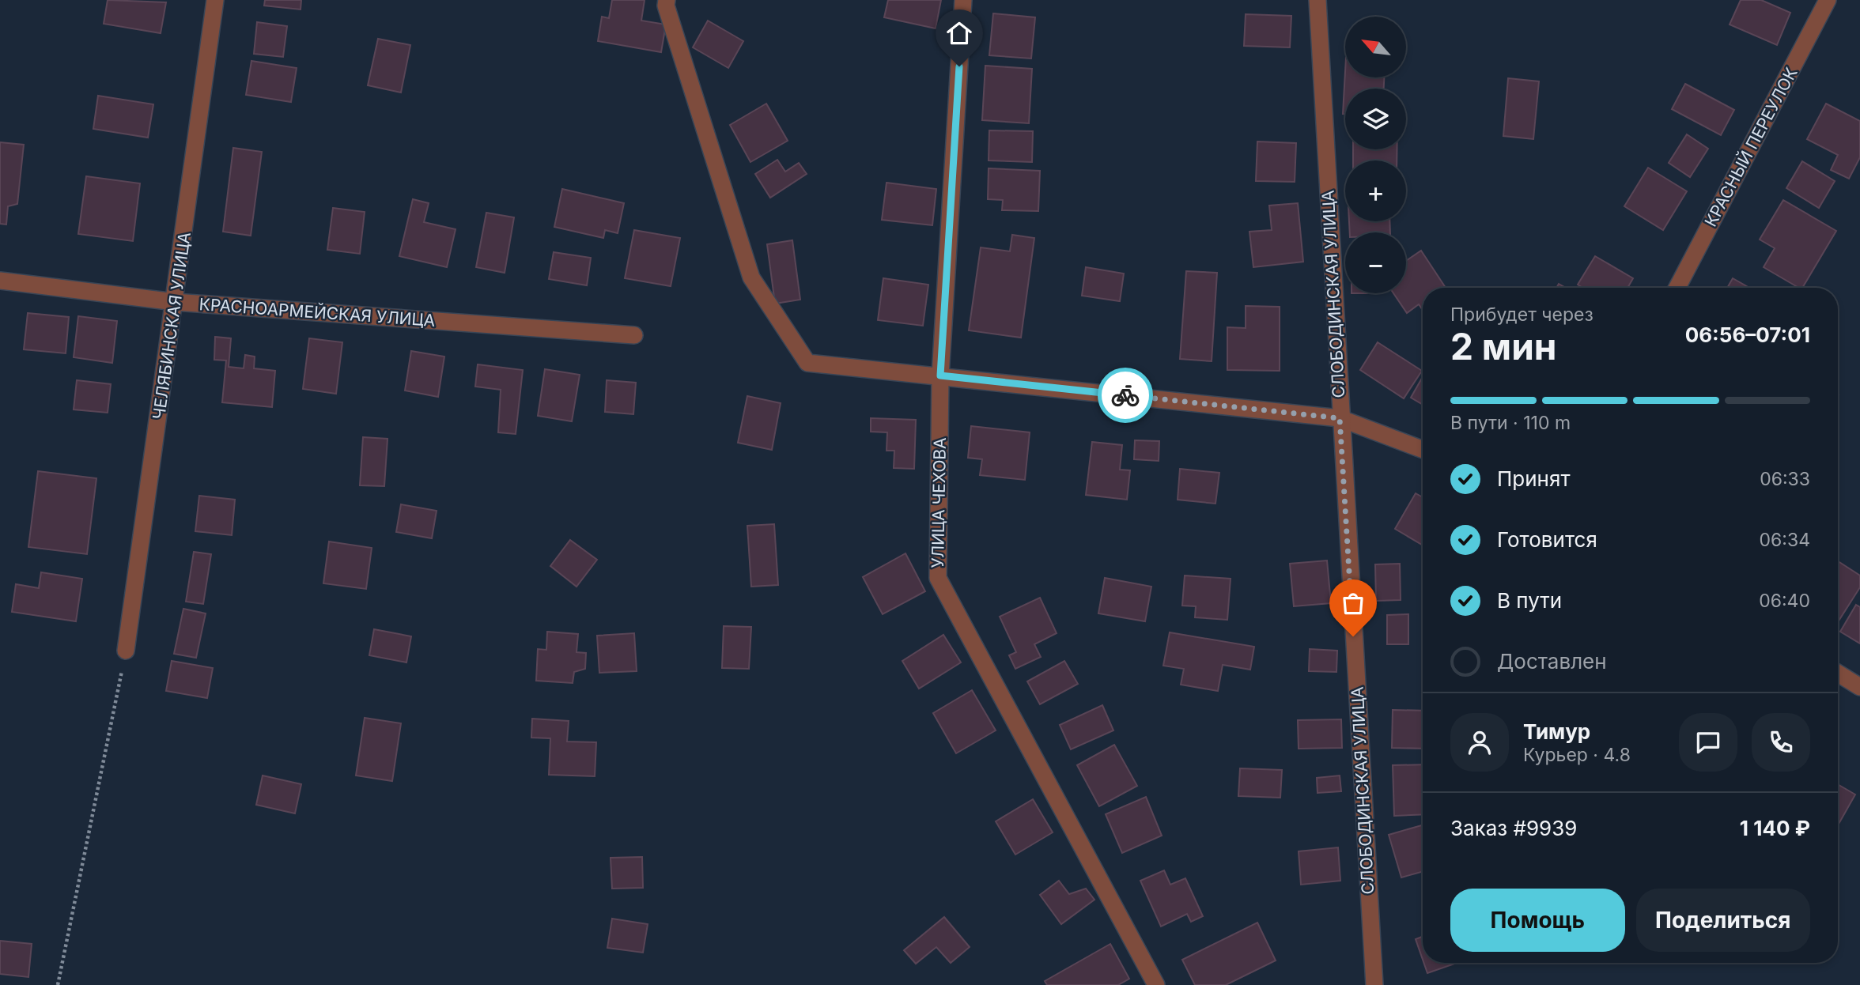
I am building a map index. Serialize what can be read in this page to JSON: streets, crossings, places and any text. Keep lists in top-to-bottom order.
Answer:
{
  "streets": {
    "street": [
      "КРАСНЫЙ ПЕРЕУЛОК",
      "СЛОБОДИНСКАЯ УЛИЦА",
      "КРАСНОАРМЕЙСКАЯ УЛИЦА",
      "ЧЕЛЯБИНСКАЯ УЛИЦА",
      "УЛИЦА ЧЕХОВА"
    ]
  },
  "crossings": [
    ["КРАСНОАРМЕЙСКАЯ УЛИЦА", "ЧЕЛЯБИНСКАЯ УЛИЦА"]
  ],
  "north": "top left",
  "page": {
    "map_buttons": ["+", "−"],
    "heading": ["2 мин", "Прибудет через", "06:56–07:01"],
    "panel": [
      "Тимур",
      "Курьер · 4.8",
      "Заказ #9939",
      "1 140 ₽"
    ],
    "bar": "В пути · 110 m",
    "list": [
      ["Принят", "06:33"],
      ["Готовится", "06:34"],
      ["В пути", "06:40"],
      "Доставлен"
    ],
    "buttons": ["Помощь", "Поделиться"]
  }
}
